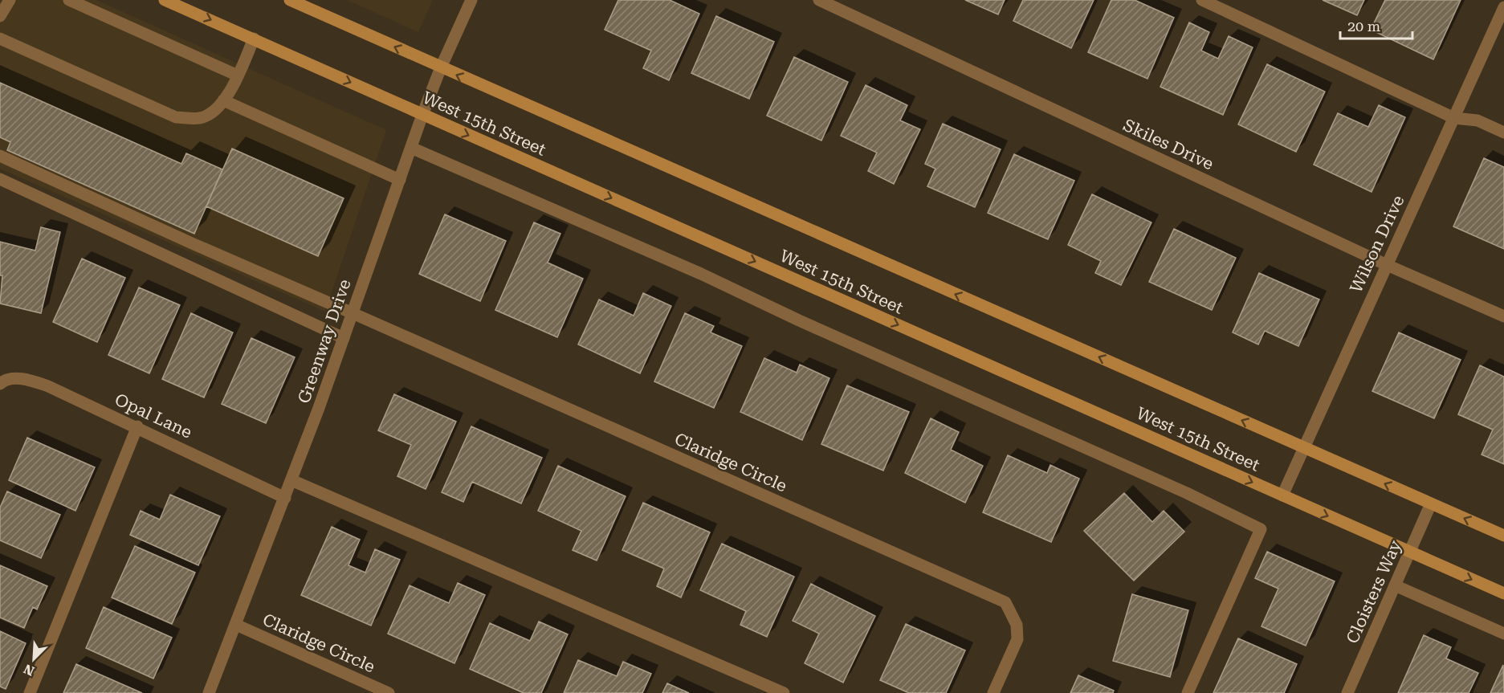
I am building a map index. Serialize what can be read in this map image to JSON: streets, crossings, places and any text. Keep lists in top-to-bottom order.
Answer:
{
  "streets": {
    "main road": ["West 15th Street"],
    "street": [
      "Skiles Drive",
      "Wilson Drive",
      "Greenway Drive",
      "Opal Lane",
      "Claridge Circle",
      "Cloisters Way"
    ]
  },
  "crossings": [
    ["West 15th Street", "Wilson Drive"],
    ["West 15th Street", "Greenway Drive"],
    ["West 15th Street", "Cloisters Way"],
    ["Skiles Drive", "Wilson Drive"],
    ["Greenway Drive", "Opal Lane"],
    ["Greenway Drive", "Claridge Circle"]
  ],
  "scale_bar": "20 m",
  "north": "bottom left"
}
